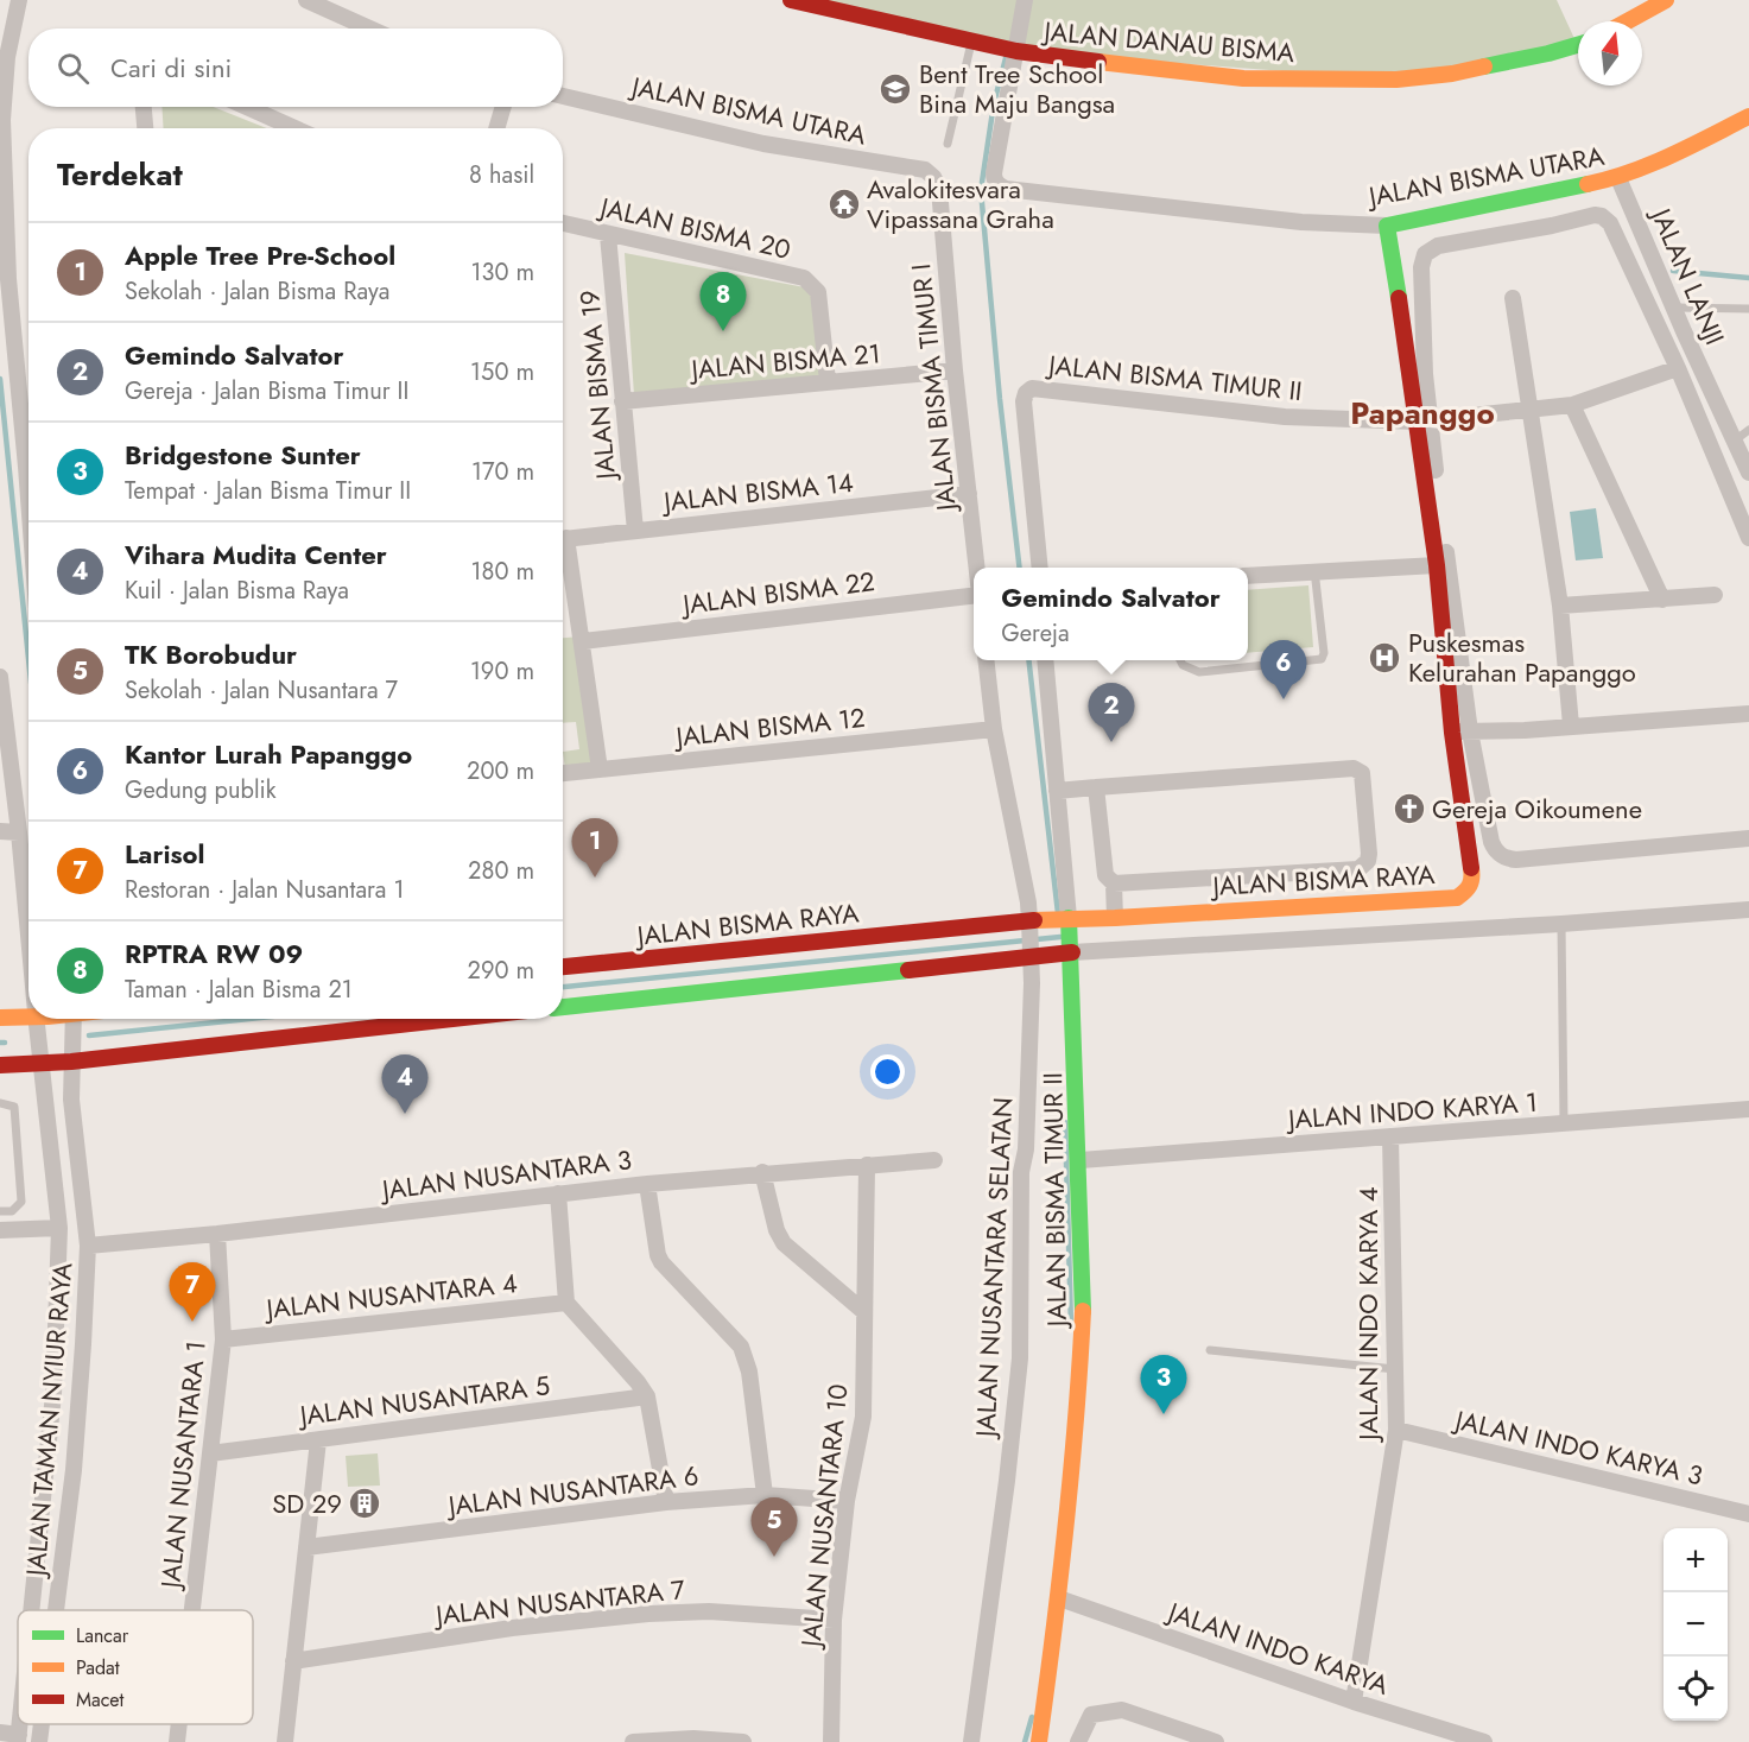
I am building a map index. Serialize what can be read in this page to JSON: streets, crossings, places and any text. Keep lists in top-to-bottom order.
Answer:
{
  "streets": {
    "street": [
      "JALAN DANAU BISMA",
      "JALAN BISMA UTARA",
      "JALAN BISMA 20",
      "JALAN LANJI",
      "JALAN BISMA 21",
      "JALAN BISMA TIMUR II",
      "JALAN BISMA 19",
      "JALAN BISMA TIMUR I",
      "JALAN BISMA 14",
      "JALAN BISMA 22",
      "JALAN BISMA 12",
      "JALAN BISMA RAYA",
      "JALAN INDO KARYA 1",
      "JALAN NUSANTARA 3",
      "JALAN NUSANTARA SELATAN",
      "JALAN NUSANTARA 4",
      "JALAN INDO KARYA 4",
      "JALAN NUSANTARA 5",
      "JALAN TAMAN NYIUR RAYA",
      "JALAN INDO KARYA 3",
      "JALAN NUSANTARA 1",
      "JALAN NUSANTARA 6",
      "JALAN NUSANTARA 10",
      "JALAN NUSANTARA 7",
      "JALAN INDO KARYA"
    ]
  },
  "crossings": [
    ["JALAN DANAU BISMA", "JALAN BISMA UTARA"],
    ["JALAN BISMA UTARA", "JALAN LANJI"],
    ["JALAN BISMA UTARA", "JALAN BISMA TIMUR I"],
    ["JALAN BISMA UTARA", "JALAN BISMA RAYA"],
    ["JALAN BISMA 20", "JALAN BISMA 21"],
    ["JALAN BISMA 20", "JALAN BISMA 19"],
    ["JALAN BISMA 21", "JALAN BISMA 19"],
    ["JALAN BISMA 21", "JALAN BISMA TIMUR I"],
    ["JALAN BISMA TIMUR II", "JALAN BISMA RAYA"],
    ["JALAN BISMA TIMUR II", "JALAN INDO KARYA 1"],
    ["JALAN BISMA TIMUR II", "JALAN INDO KARYA"],
    ["JALAN BISMA 19", "JALAN BISMA 14"],
    ["JALAN BISMA TIMUR I", "JALAN BISMA 14"],
    ["JALAN BISMA RAYA", "JALAN NUSANTARA SELATAN"],
    ["JALAN INDO KARYA 1", "JALAN INDO KARYA 4"],
    ["JALAN NUSANTARA 3", "JALAN TAMAN NYIUR RAYA"],
    ["JALAN NUSANTARA 3", "JALAN NUSANTARA 1"],
    ["JALAN NUSANTARA 3", "JALAN NUSANTARA 10"],
    ["JALAN NUSANTARA 4", "JALAN NUSANTARA 1"],
    ["JALAN INDO KARYA 4", "JALAN INDO KARYA 3"],
    ["JALAN INDO KARYA 4", "JALAN INDO KARYA"],
    ["JALAN NUSANTARA 5", "JALAN NUSANTARA 1"],
    ["JALAN NUSANTARA 6", "JALAN NUSANTARA 10"],
    ["JALAN NUSANTARA 10", "JALAN NUSANTARA 7"]
  ],
  "districts": ["Papanggo"],
  "places": {
    "school or university": ["Bent Tree School Bina Maju Bangsa"],
    "temple": ["Avalokitesvara Vipassana Graha"],
    "hospital": ["Puskesmas Kelurahan Papanggo"],
    "church": ["Gereja Oikoumene"],
    "building": ["SD 29"]
  },
  "legend": ["Lancar", "Padat", "Macet"],
  "north": "top",
  "page": {
    "search": "Cari di sini",
    "heading": ["Terdekat", "8 hasil"],
    "list": [
      {
        "mark": "1",
        "name": "Apple Tree Pre-School",
        "note": "Sekolah · Jalan Bisma Raya",
        "value": "130 m"
      },
      {
        "mark": "2",
        "name": "Gemindo Salvator",
        "note": "Gereja · Jalan Bisma Timur II",
        "value": "150 m"
      },
      {
        "mark": "3",
        "name": "Bridgestone Sunter",
        "note": "Tempat · Jalan Bisma Timur II",
        "value": "170 m"
      },
      {
        "mark": "4",
        "name": "Vihara Mudita Center",
        "note": "Kuil · Jalan Bisma Raya",
        "value": "180 m"
      },
      {
        "mark": "5",
        "name": "TK Borobudur",
        "note": "Sekolah · Jalan Nusantara 7",
        "value": "190 m"
      },
      {
        "mark": "6",
        "name": "Kantor Lurah Papanggo",
        "note": "Gedung publik",
        "value": "200 m"
      },
      {
        "mark": "7",
        "name": "Larisol",
        "note": "Restoran · Jalan Nusantara 1",
        "value": "280 m"
      },
      {
        "mark": "8",
        "name": "RPTRA RW 09",
        "note": "Taman · Jalan Bisma 21",
        "value": "290 m"
      }
    ],
    "pins": [
      "8",
      "6",
      "2",
      "1",
      "4",
      "7",
      "3",
      "5"
    ],
    "popup": ["Gemindo Salvator", "Gereja"],
    "map_buttons": ["+", "−"]
  }
}
